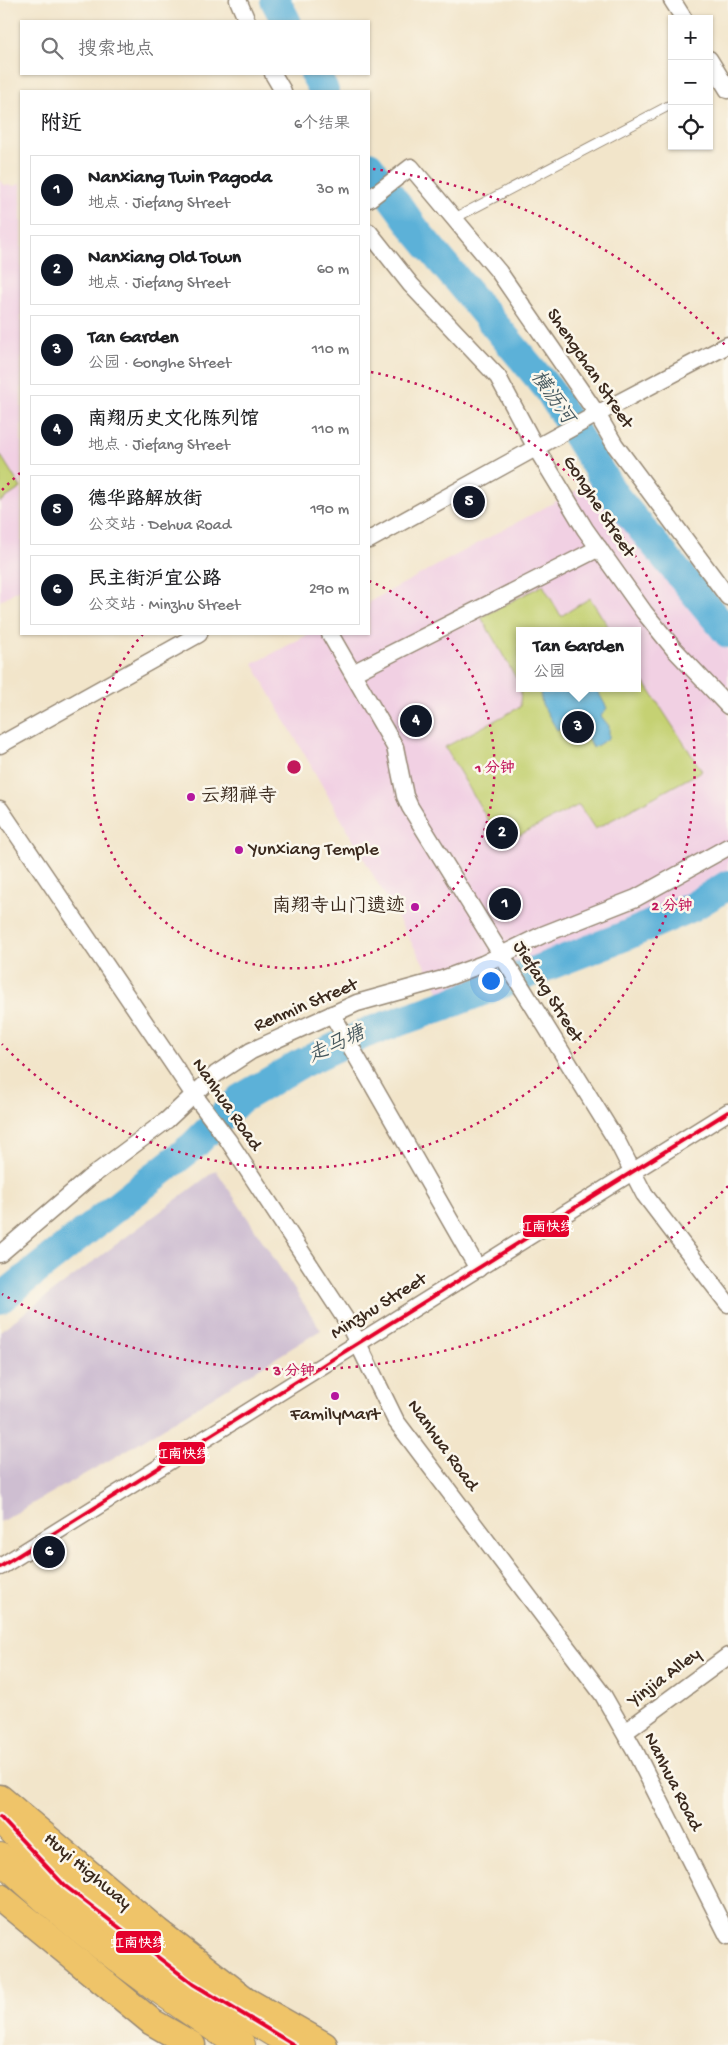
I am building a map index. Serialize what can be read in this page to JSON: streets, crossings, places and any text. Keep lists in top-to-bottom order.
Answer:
{
  "streets": {
    "main road": ["Huyi Highway"],
    "street": [
      "Shengchan Street",
      "Gonghe Street",
      "Jiefang Street",
      "Renmin Street",
      "Nanhua Road",
      "Minzhu Street",
      "Yinjia Alley"
    ]
  },
  "crossings": [
    ["Jiefang Street", "Renmin Street"],
    ["Jiefang Street", "Minzhu Street"],
    ["Renmin Street", "Nanhua Road"],
    ["Nanhua Road", "Minzhu Street"],
    ["Nanhua Road", "Yinjia Alley"]
  ],
  "water": ["横沥河", "走马塘"],
  "places": [
    "云翔禅寺",
    "Yunxiang Temple",
    "南翔寺山门遗迹",
    "FamilyMart"
  ],
  "lines": ["transit line 虹南快线"],
  "page": {
    "map_buttons": ["+", "−"],
    "search": "搜索地点",
    "heading": ["附近", "6个结果"],
    "list": [
      {
        "mark": "1",
        "name": "Nanxiang Twin Pagoda",
        "note": "地点 · Jiefang Street",
        "value": "30 m"
      },
      {
        "mark": "2",
        "name": "Nanxiang Old Town",
        "note": "地点 · Jiefang Street",
        "value": "60 m"
      },
      {
        "mark": "3",
        "name": "Tan Garden",
        "note": "公园 · Gonghe Street",
        "value": "110 m"
      },
      {
        "mark": "4",
        "name": "南翔历史文化陈列馆",
        "note": "地点 · Jiefang Street",
        "value": "110 m"
      },
      {
        "mark": "5",
        "name": "德华路解放街",
        "note": "公交站 · Dehua Road",
        "value": "190 m"
      },
      {
        "mark": "6",
        "name": "民主街沪宜公路",
        "note": "公交站 · Minzhu Street",
        "value": "290 m"
      }
    ],
    "pins": [
      "5",
      "4",
      "3",
      "2",
      "1",
      "6"
    ],
    "popup": ["Tan Garden", "公园"]
  },
  "rings": ["1 分钟", "2 分钟", "3 分钟"]
}
